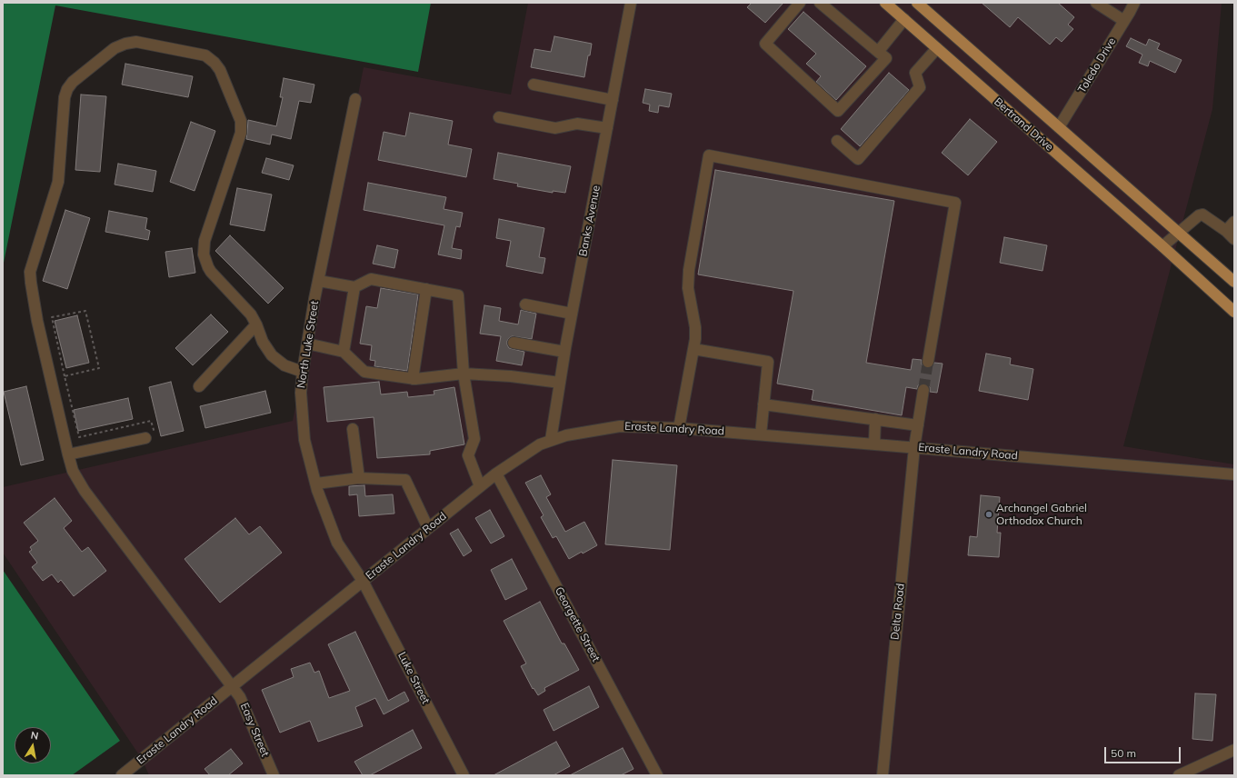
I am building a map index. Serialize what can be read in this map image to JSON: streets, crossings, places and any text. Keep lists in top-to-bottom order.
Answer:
{
  "streets": {
    "main road": ["Bertrand Drive"],
    "street": [
      "Toledo Drive",
      "Banks Avenue",
      "North Luke Street",
      "Eraste Landry Road",
      "Delta Road",
      "Georgette Street",
      "Luke Street",
      "Easy Street"
    ]
  },
  "crossings": [
    ["Toledo Drive", "Bertrand Drive"],
    ["Banks Avenue", "Eraste Landry Road"],
    ["North Luke Street", "Eraste Landry Road"],
    ["North Luke Street", "Luke Street"],
    ["North Luke Street", "Easy Street"],
    ["Eraste Landry Road", "Delta Road"],
    ["Eraste Landry Road", "Georgette Street"],
    ["Eraste Landry Road", "Luke Street"],
    ["Eraste Landry Road", "Easy Street"]
  ],
  "places": ["Archangel Gabriel Orthodox Church"],
  "scale_bar": "50 m",
  "north": "top"
}
